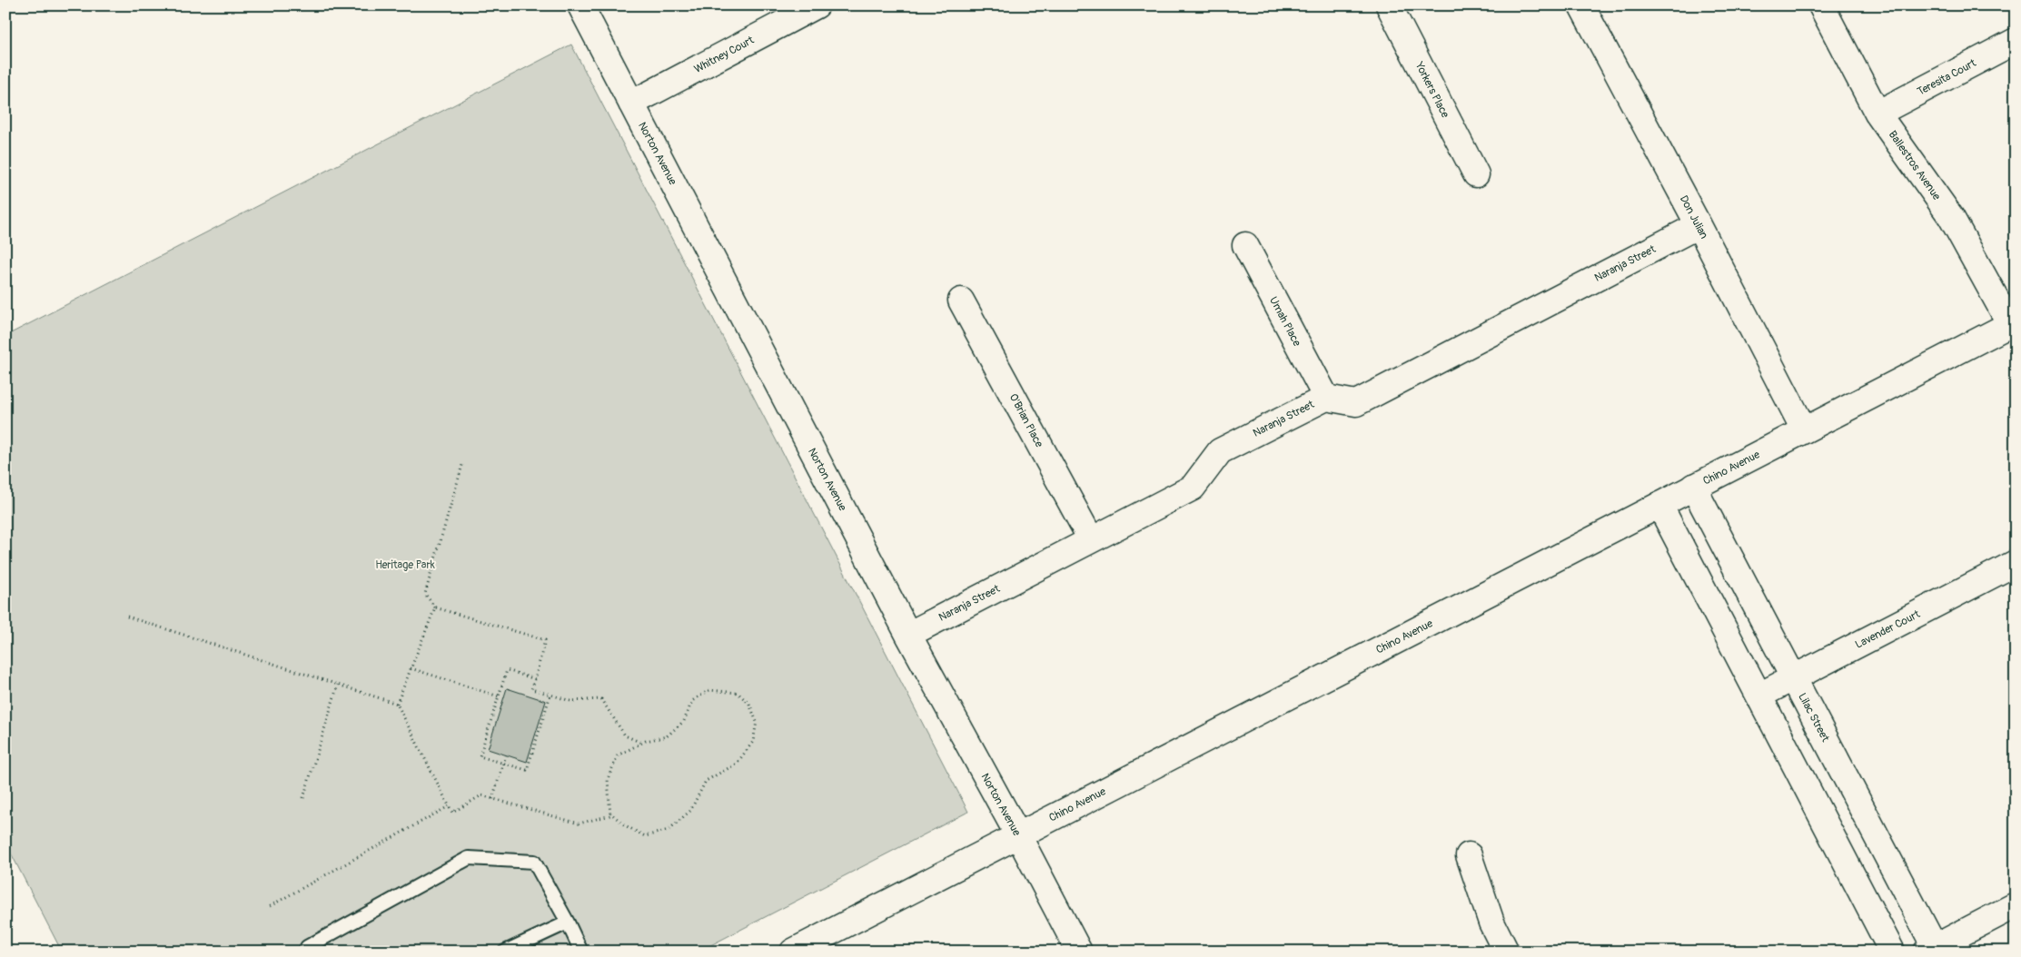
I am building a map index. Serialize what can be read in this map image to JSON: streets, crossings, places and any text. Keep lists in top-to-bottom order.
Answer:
{
  "streets": {
    "street": [
      "Whitney Court",
      "Teresita Court",
      "Yorkers Place",
      "Norton Avenue",
      "Ballestros Avenue",
      "Don Julian",
      "Naranja Street",
      "Umah Place",
      "O'Brian Place",
      "Chino Avenue",
      "Lavender Court",
      "Lilac Street"
    ]
  },
  "crossings": [
    ["Whitney Court", "Norton Avenue"],
    ["Teresita Court", "Ballestros Avenue"],
    ["Norton Avenue", "Naranja Street"],
    ["Norton Avenue", "Chino Avenue"],
    ["Ballestros Avenue", "Chino Avenue"],
    ["Don Julian", "Naranja Street"],
    ["Don Julian", "Chino Avenue"],
    ["Naranja Street", "Umah Place"],
    ["Naranja Street", "O'Brian Place"],
    ["Chino Avenue", "Lilac Street"],
    ["Lavender Court", "Lilac Street"]
  ],
  "parks": ["Heritage Park"]
}
